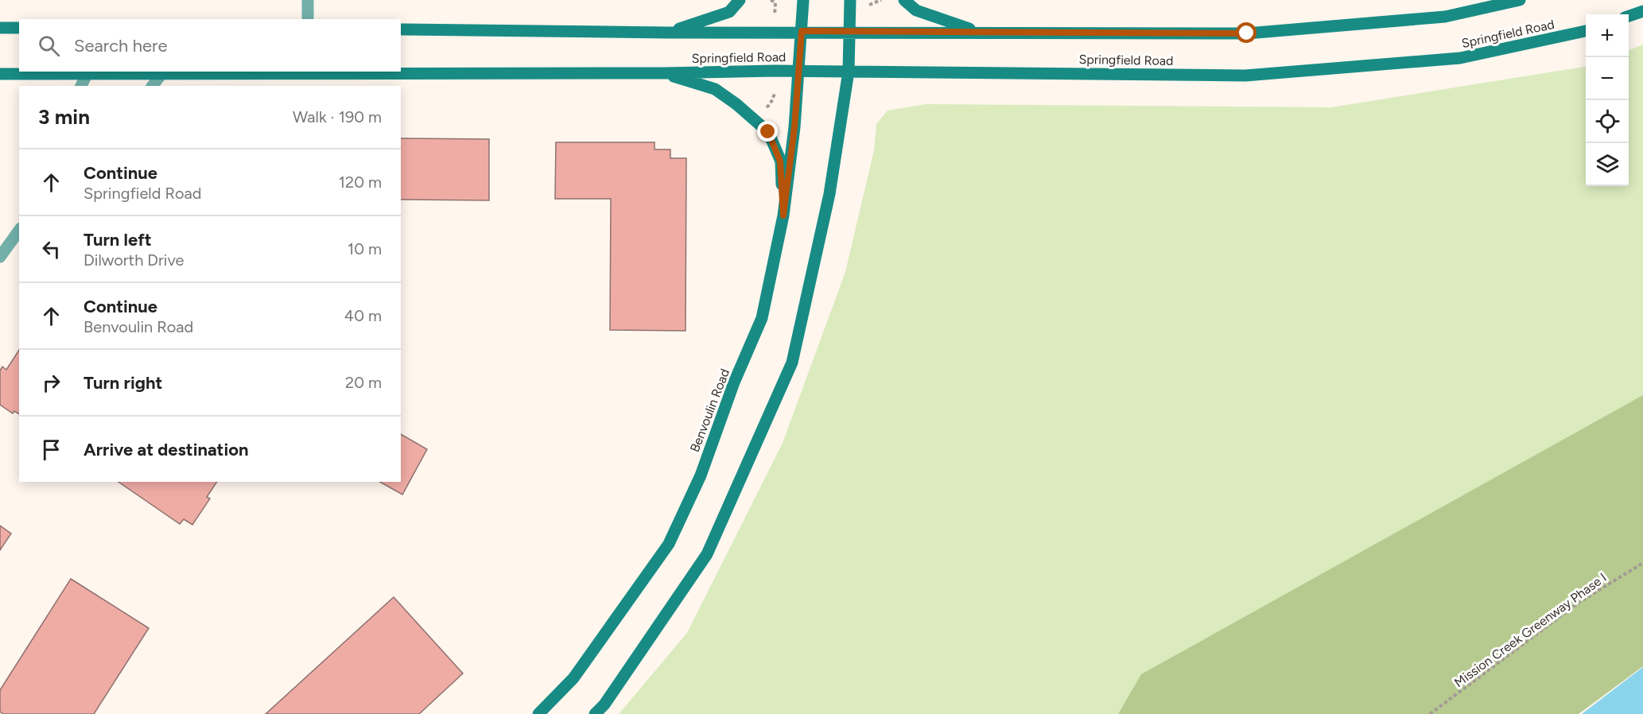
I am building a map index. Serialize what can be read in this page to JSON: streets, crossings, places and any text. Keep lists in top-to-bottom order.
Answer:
{
  "streets": {
    "main road": ["Springfield Road", "Benvoulin Road"],
    "path": ["Mission Creek Greenway Phase I"]
  },
  "crossings": [
    ["Springfield Road", "Benvoulin Road"]
  ],
  "page": {
    "map_buttons": ["+", "−"],
    "search": "Search here",
    "heading": ["3 min", "Walk · 190 m"],
    "list": [
      ["Continue", "Springfield Road", "120 m"],
      ["Turn left", "Dilworth Drive", "10 m"],
      ["Continue", "Benvoulin Road", "40 m"],
      ["Turn right", "20 m"],
      "Arrive at destination"
    ]
  }
}
